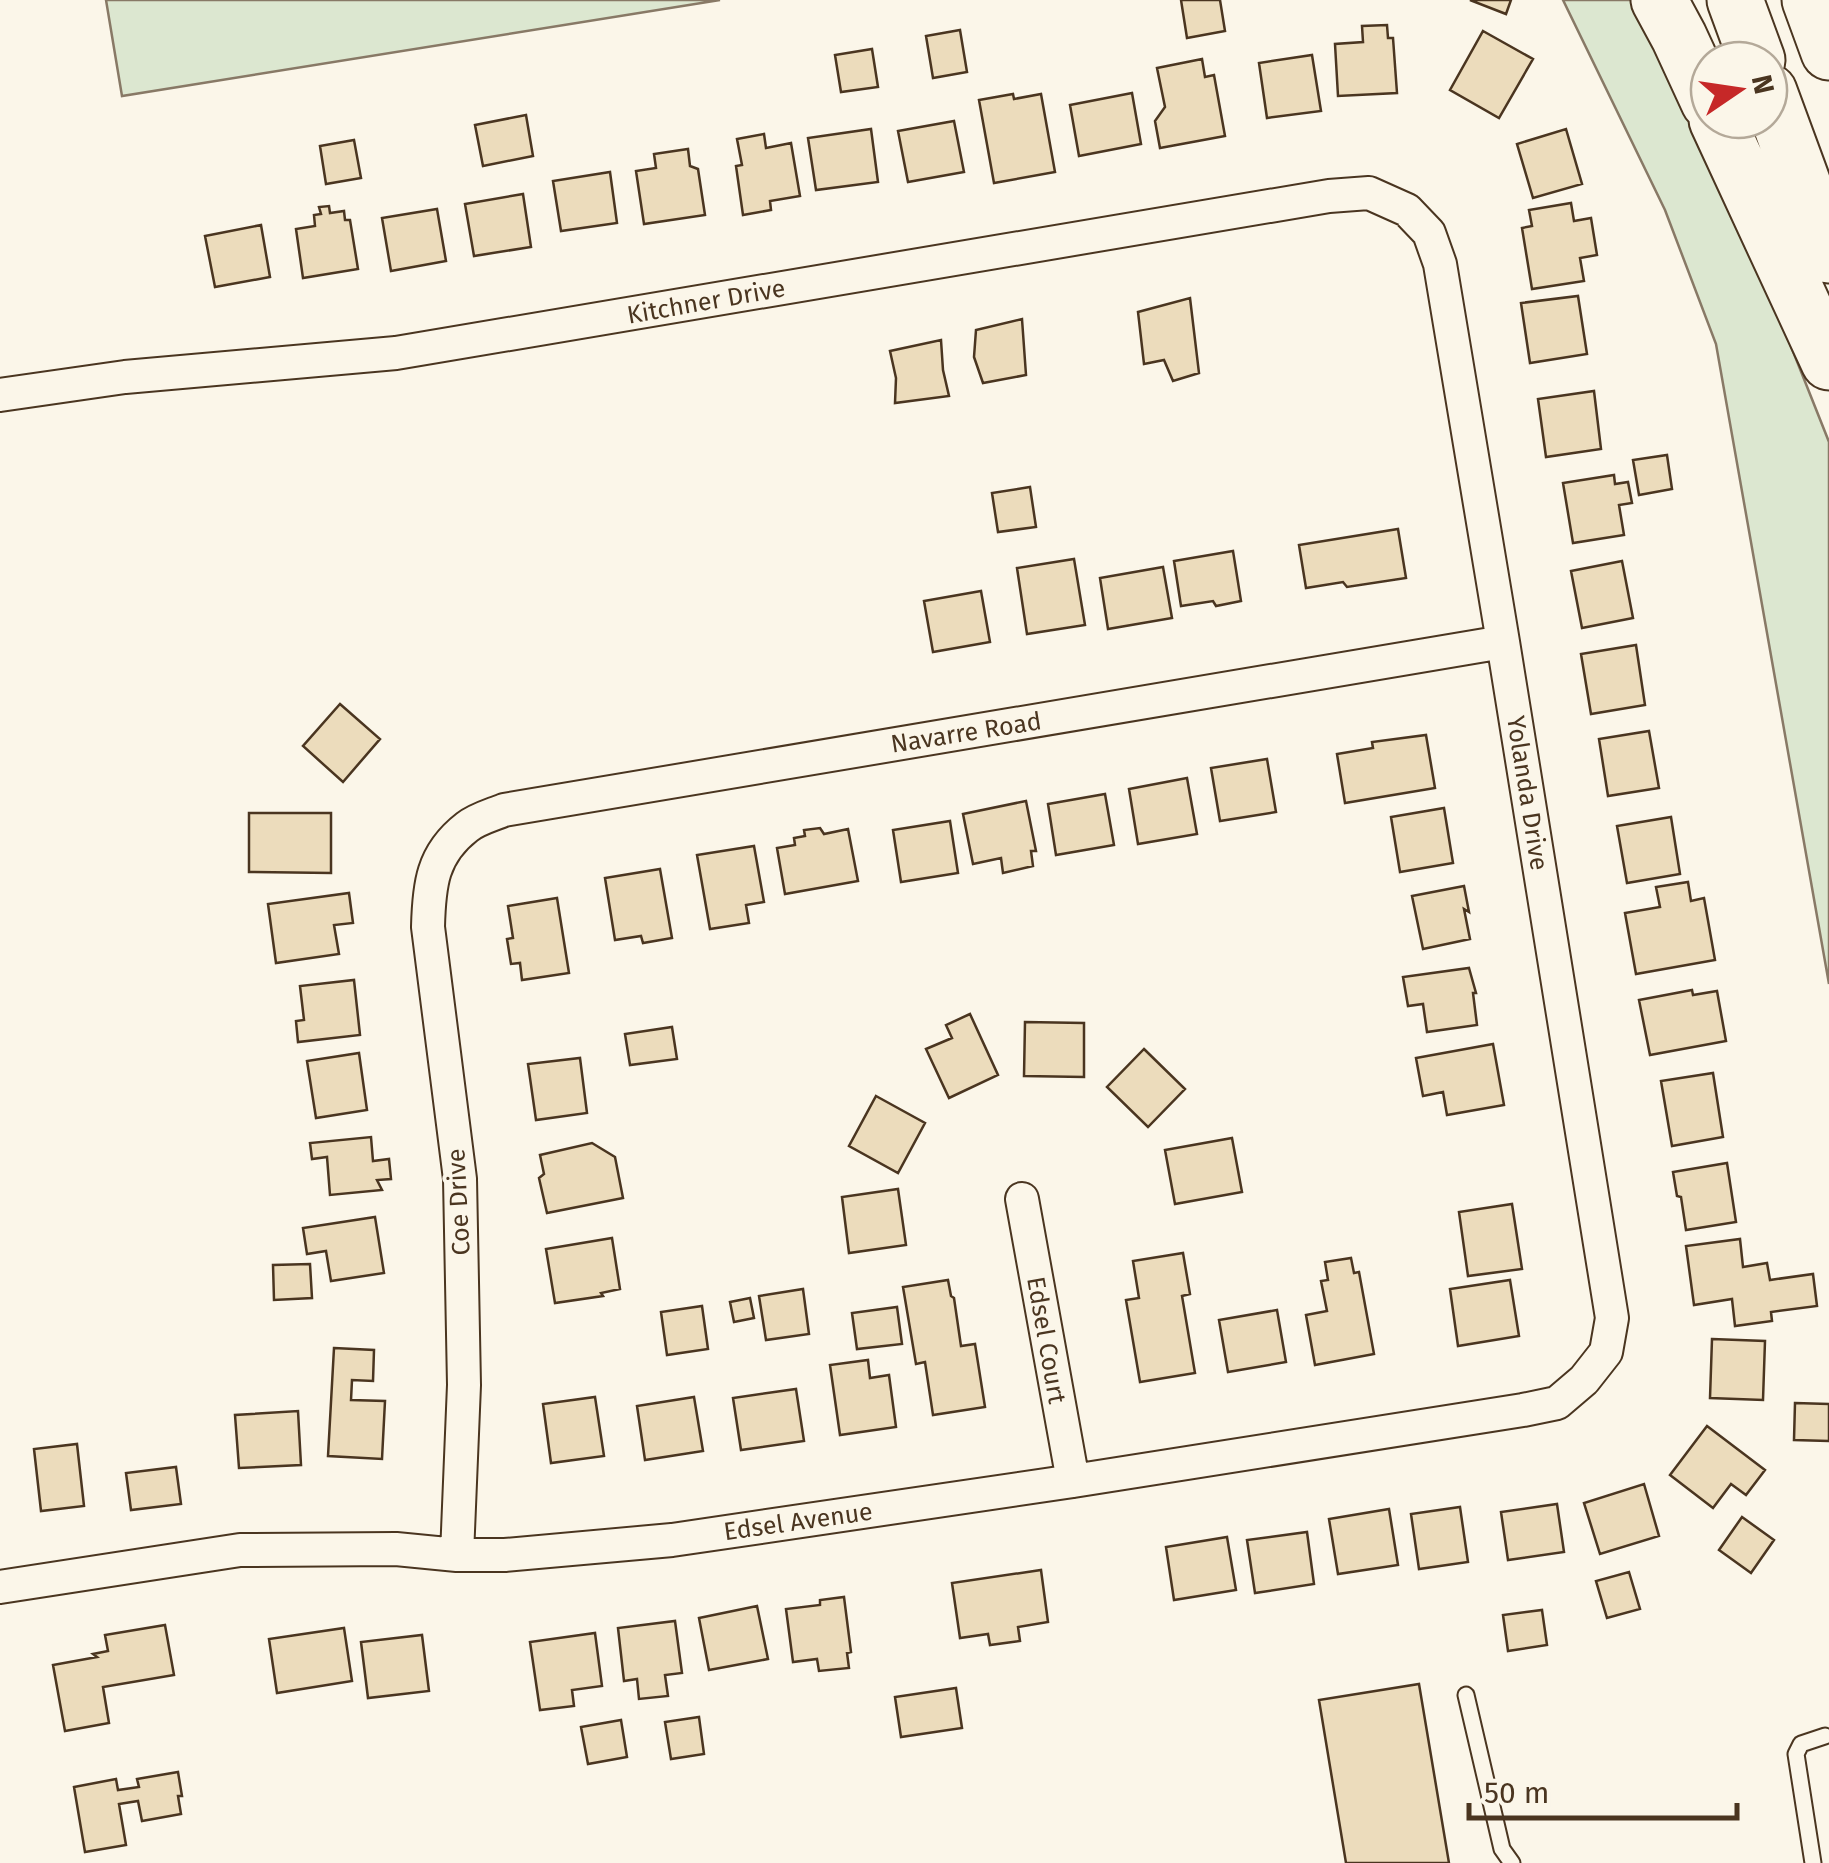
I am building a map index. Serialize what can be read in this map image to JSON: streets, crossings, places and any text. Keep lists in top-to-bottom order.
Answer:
{
  "streets": {
    "street": [
      "Kitchner Drive",
      "Navarre Road",
      "Yolanda Drive",
      "Coe Drive",
      "Edsel Court",
      "Edsel Avenue"
    ]
  },
  "crossings": [
    ["Kitchner Drive", "Yolanda Drive"],
    ["Navarre Road", "Yolanda Drive"],
    ["Navarre Road", "Coe Drive"],
    ["Yolanda Drive", "Edsel Avenue"],
    ["Coe Drive", "Edsel Avenue"],
    ["Edsel Court", "Edsel Avenue"]
  ],
  "scale_bar": "50 m",
  "north": "right"
}
